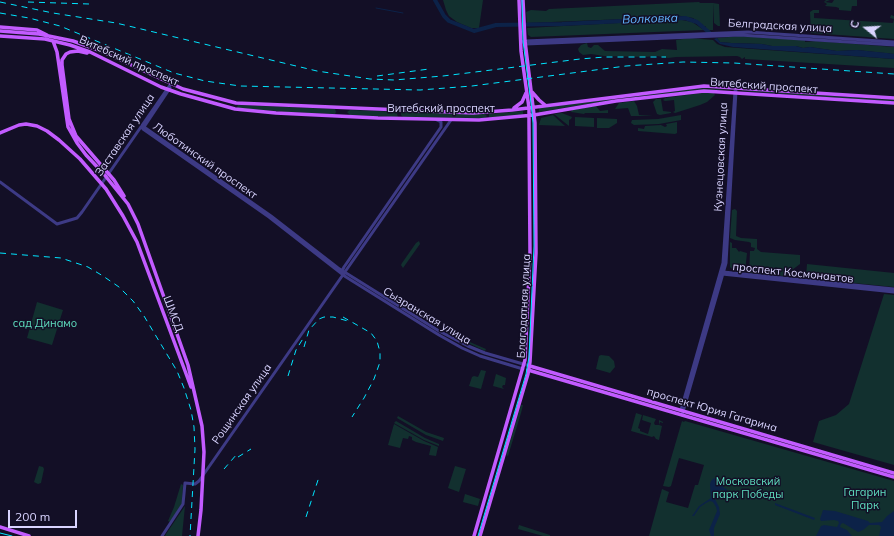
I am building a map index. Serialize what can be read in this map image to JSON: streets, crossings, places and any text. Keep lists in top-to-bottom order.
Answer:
{
  "streets": {
    "main road": [
      "Витебский проспект",
      "Благодатная улица",
      "ШМСД",
      "Сызранская улица",
      "проспект Юрия Гагарина"
    ],
    "street": [
      "Белградская улица",
      "Заставская улица",
      "Кузнецовская улица",
      "Люботинский проспект",
      "проспект Космонавтов",
      "Рощинская улица"
    ]
  },
  "crossings": [
    ["Витебский проспект", "Заставская улица"],
    ["Витебский проспект", "Кузнецовская улица"],
    ["Витебский проспект", "Благодатная улица"],
    ["Витебский проспект", "Рощинская улица"],
    ["Заставская улица", "Люботинский проспект"],
    ["Кузнецовская улица", "проспект Космонавтов"],
    ["Кузнецовская улица", "проспект Юрия Гагарина"],
    ["Люботинский проспект", "Сызранская улица"],
    ["Люботинский проспект", "Рощинская улица"],
    ["Благодатная улица", "Сызранская улица"],
    ["Благодатная улица", "проспект Юрия Гагарина"],
    ["Сызранская улица", "Рощинская улица"],
    ["Сызранская улица", "проспект Юрия Гагарина"]
  ],
  "water": ["Волковка"],
  "parks": ["сад Динамо", "Московский парк Победы", "Гагарин Парк"],
  "scale_bar": "200 m",
  "north": "left"
}
